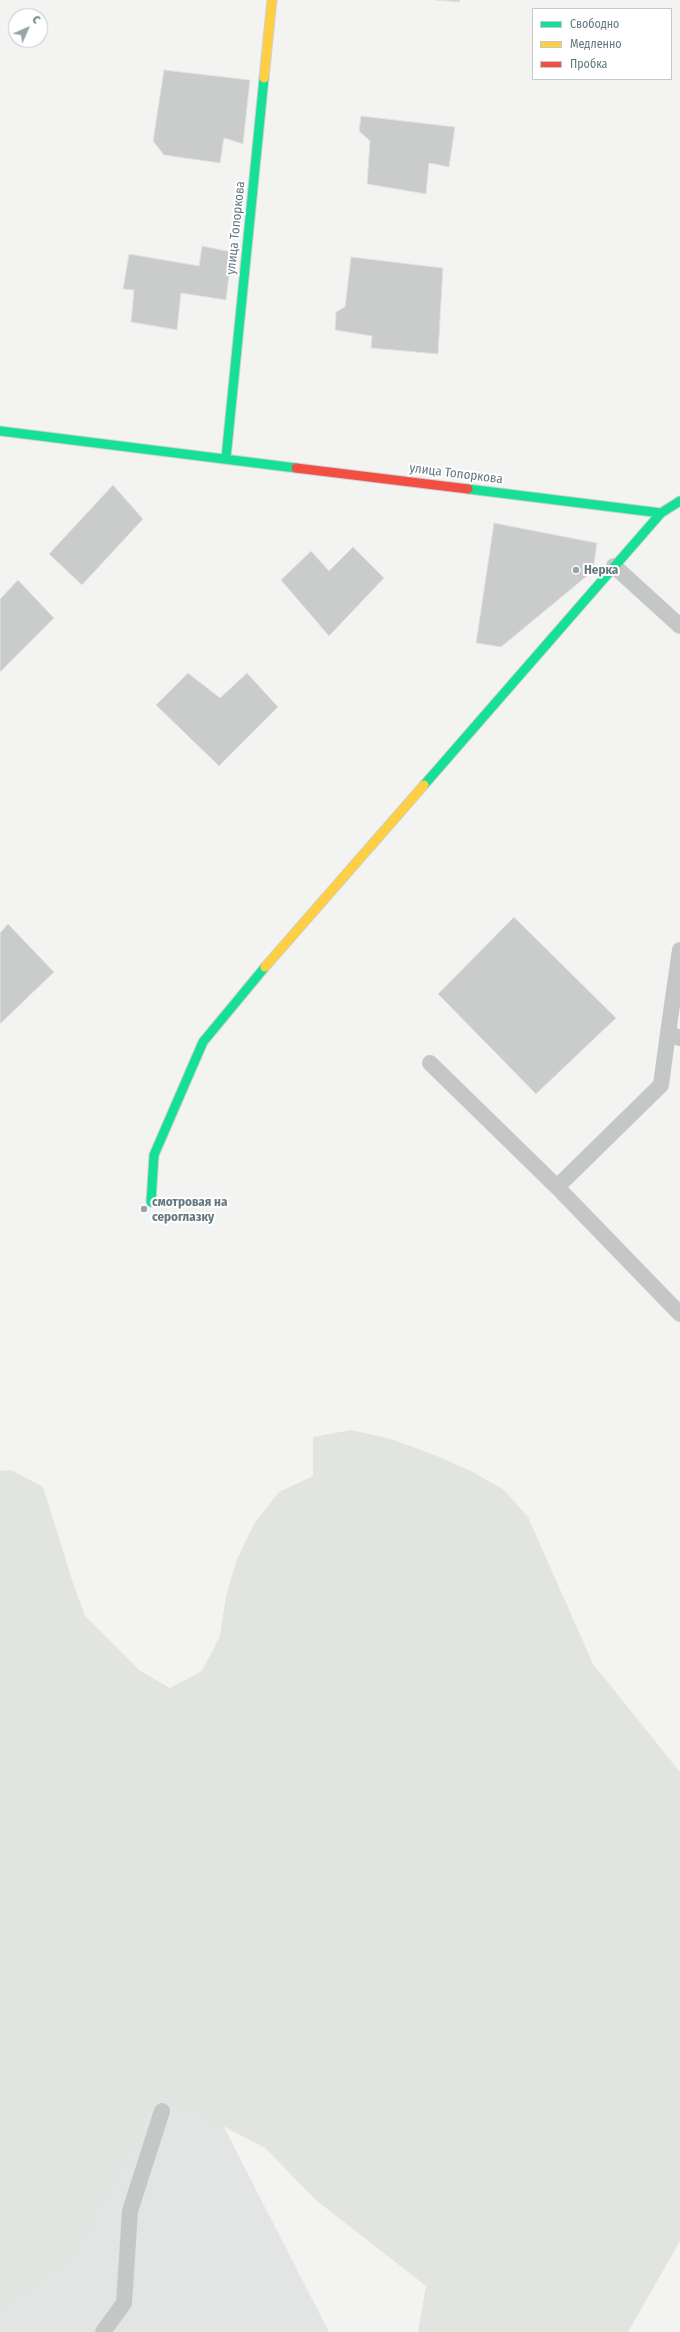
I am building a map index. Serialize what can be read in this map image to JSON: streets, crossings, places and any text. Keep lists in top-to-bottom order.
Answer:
{
  "streets": {
    "street": ["улица Топоркова"]
  },
  "places": ["Нерка", "смотровая на сероглазку"],
  "legend": ["Свободно", "Медленно", "Пробка"],
  "north": "top right"
}
